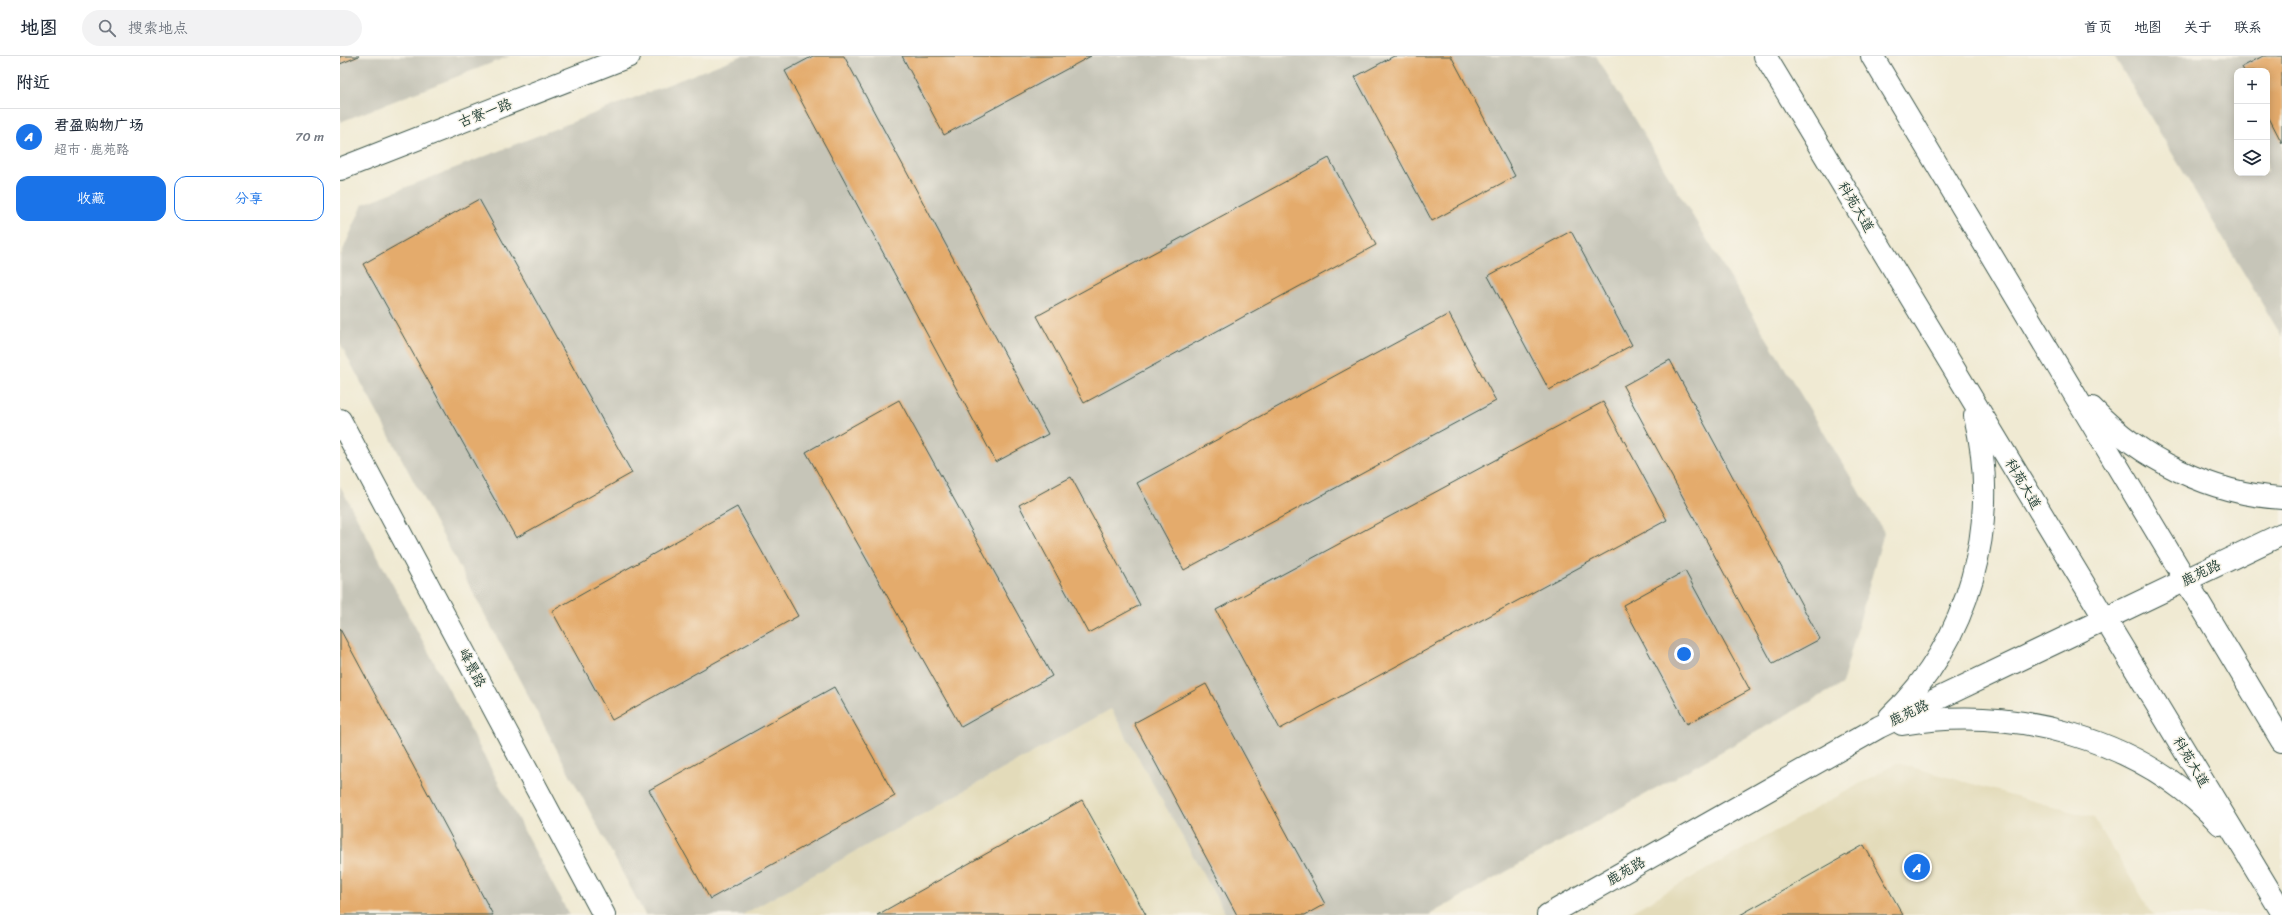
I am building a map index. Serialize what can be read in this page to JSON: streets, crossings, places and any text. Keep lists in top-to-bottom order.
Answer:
{
  "streets": {
    "street": [
      "古寮一路",
      "科苑大道",
      "鹿苑路",
      "峰景路"
    ]
  },
  "crossings": [
    ["科苑大道", "鹿苑路"]
  ],
  "page": {
    "header": "地图",
    "search": "搜索地点",
    "nav": [
      "首页",
      "地图",
      "关于",
      "联系"
    ],
    "heading": "附近",
    "map_buttons": ["+", "−"],
    "list": [
      {
        "mark": "A",
        "name": "君盈购物广场",
        "note": "超市 · 鹿苑路",
        "value": "70 m"
      }
    ],
    "buttons": ["收藏", "分享"],
    "pins": "A"
  }
}
